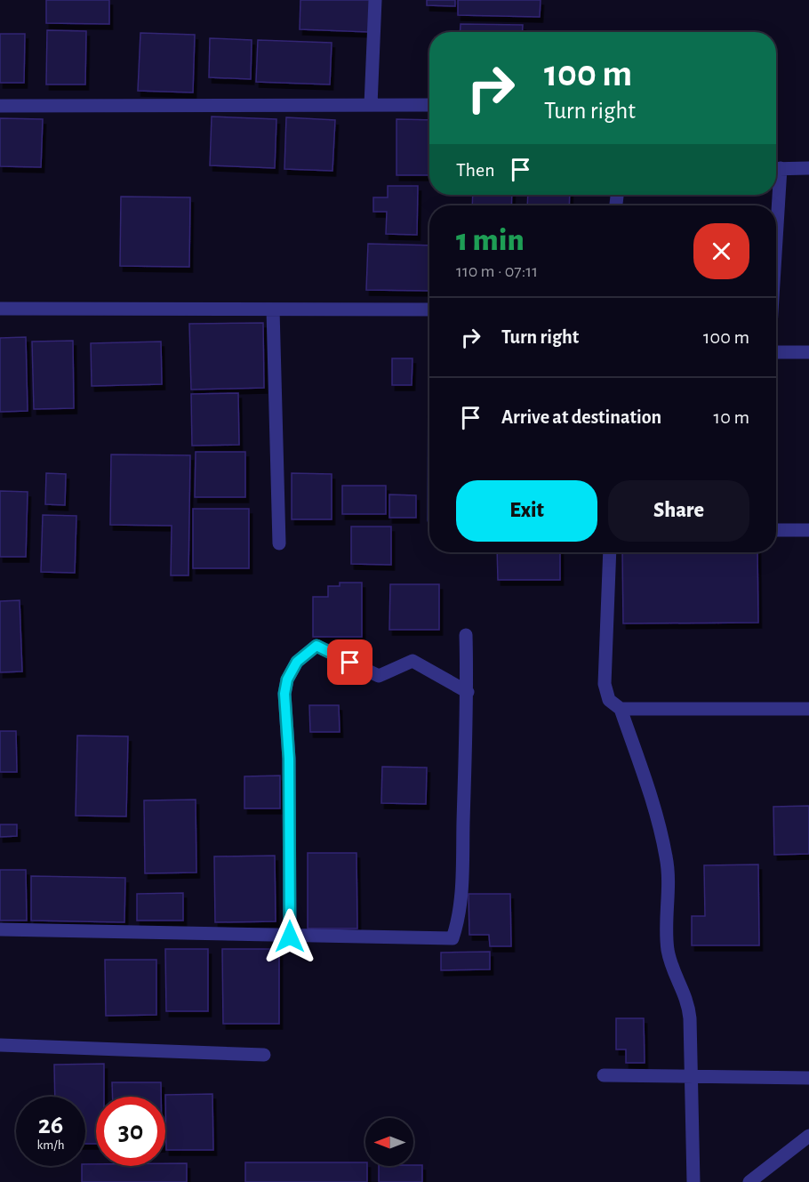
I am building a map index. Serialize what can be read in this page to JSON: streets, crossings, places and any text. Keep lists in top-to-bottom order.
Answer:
{
  "north": "left",
  "page": {
    "turn": ["100 m", "Turn right"],
    "then": "Then",
    "heading": ["1 min", "110 m · 07:11"],
    "list": [
      {
        "name": "Turn right",
        "value": "100 m"
      },
      {
        "name": "Arrive at destination",
        "value": "10 m"
      }
    ],
    "buttons": ["Exit", "Share"],
    "speed": "26 km/h",
    "limit": "30"
  }
}
